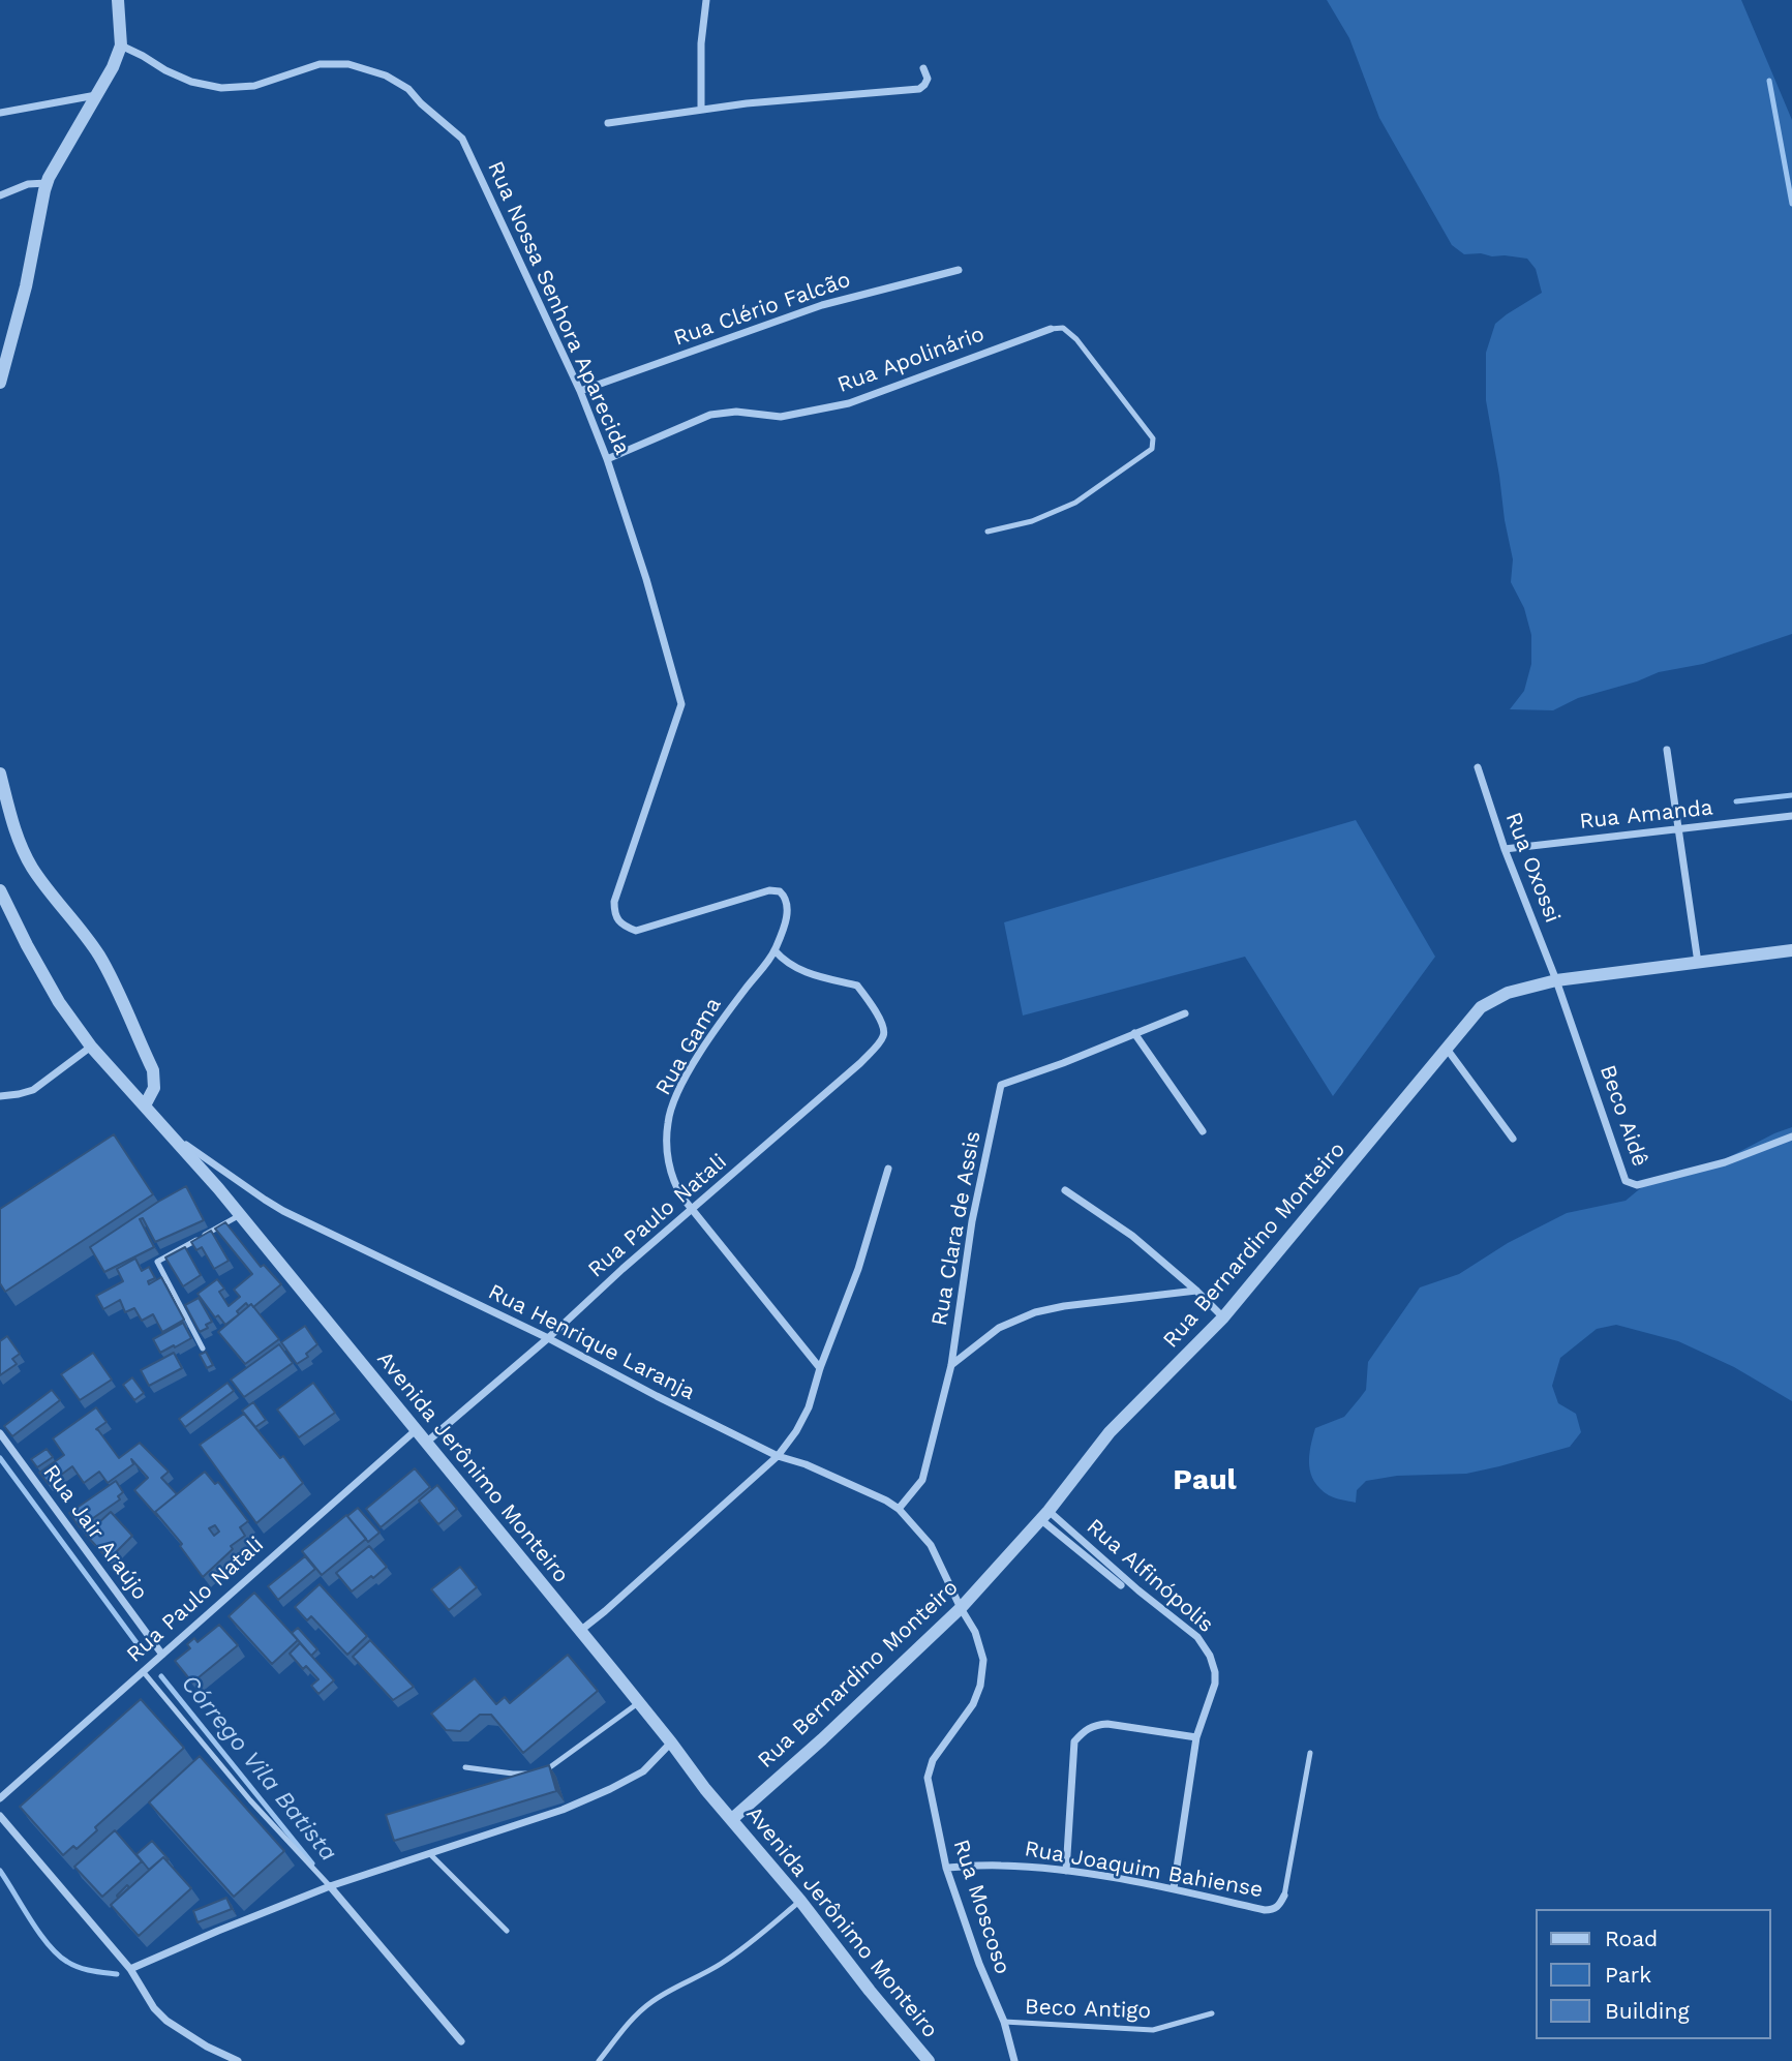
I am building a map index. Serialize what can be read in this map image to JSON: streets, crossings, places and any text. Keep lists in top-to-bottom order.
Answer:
{
  "streets": {
    "street": [
      "Rua Nossa Senhora Aparecida",
      "Rua Clério Falcão",
      "Rua Apolinário",
      "Rua Amanda",
      "Rua Oxossi",
      "Rua Gama",
      "Beco Aidê",
      "Rua Paulo Natali",
      "Rua Clara de Assis",
      "Rua Bernardino Monteiro",
      "Rua Henrique Laranja",
      "Avenida Jerônimo Monteiro",
      "Rua Jair Araújo",
      "Rua Alfinópolis",
      "Rua Joaquim Bahiense",
      "Rua Moscoso"
    ],
    "lane": ["Beco Antigo"]
  },
  "crossings": [
    ["Rua Nossa Senhora Aparecida", "Rua Clério Falcão"],
    ["Rua Nossa Senhora Aparecida", "Rua Apolinário"],
    ["Rua Nossa Senhora Aparecida", "Rua Gama"],
    ["Rua Nossa Senhora Aparecida", "Rua Paulo Natali"],
    ["Rua Amanda", "Rua Oxossi"],
    ["Rua Oxossi", "Beco Aidê"],
    ["Rua Oxossi", "Rua Bernardino Monteiro"],
    ["Rua Gama", "Rua Paulo Natali"],
    ["Beco Aidê", "Rua Bernardino Monteiro"],
    ["Rua Paulo Natali", "Rua Henrique Laranja"],
    ["Rua Paulo Natali", "Avenida Jerônimo Monteiro"],
    ["Rua Paulo Natali", "Rua Jair Araújo"],
    ["Rua Clara de Assis", "Rua Henrique Laranja"],
    ["Rua Bernardino Monteiro", "Rua Henrique Laranja"],
    ["Rua Bernardino Monteiro", "Avenida Jerônimo Monteiro"],
    ["Rua Bernardino Monteiro", "Rua Alfinópolis"],
    ["Rua Bernardino Monteiro", "Rua Moscoso"],
    ["Rua Henrique Laranja", "Avenida Jerônimo Monteiro"],
    ["Rua Henrique Laranja", "Rua Moscoso"],
    ["Rua Alfinópolis", "Rua Joaquim Bahiense"],
    ["Rua Joaquim Bahiense", "Rua Moscoso"],
    ["Rua Moscoso", "Beco Antigo"]
  ],
  "districts": ["Paul"],
  "water": ["Córrego Vila Batista"],
  "legend": ["Road", "Park", "Building"]
}
